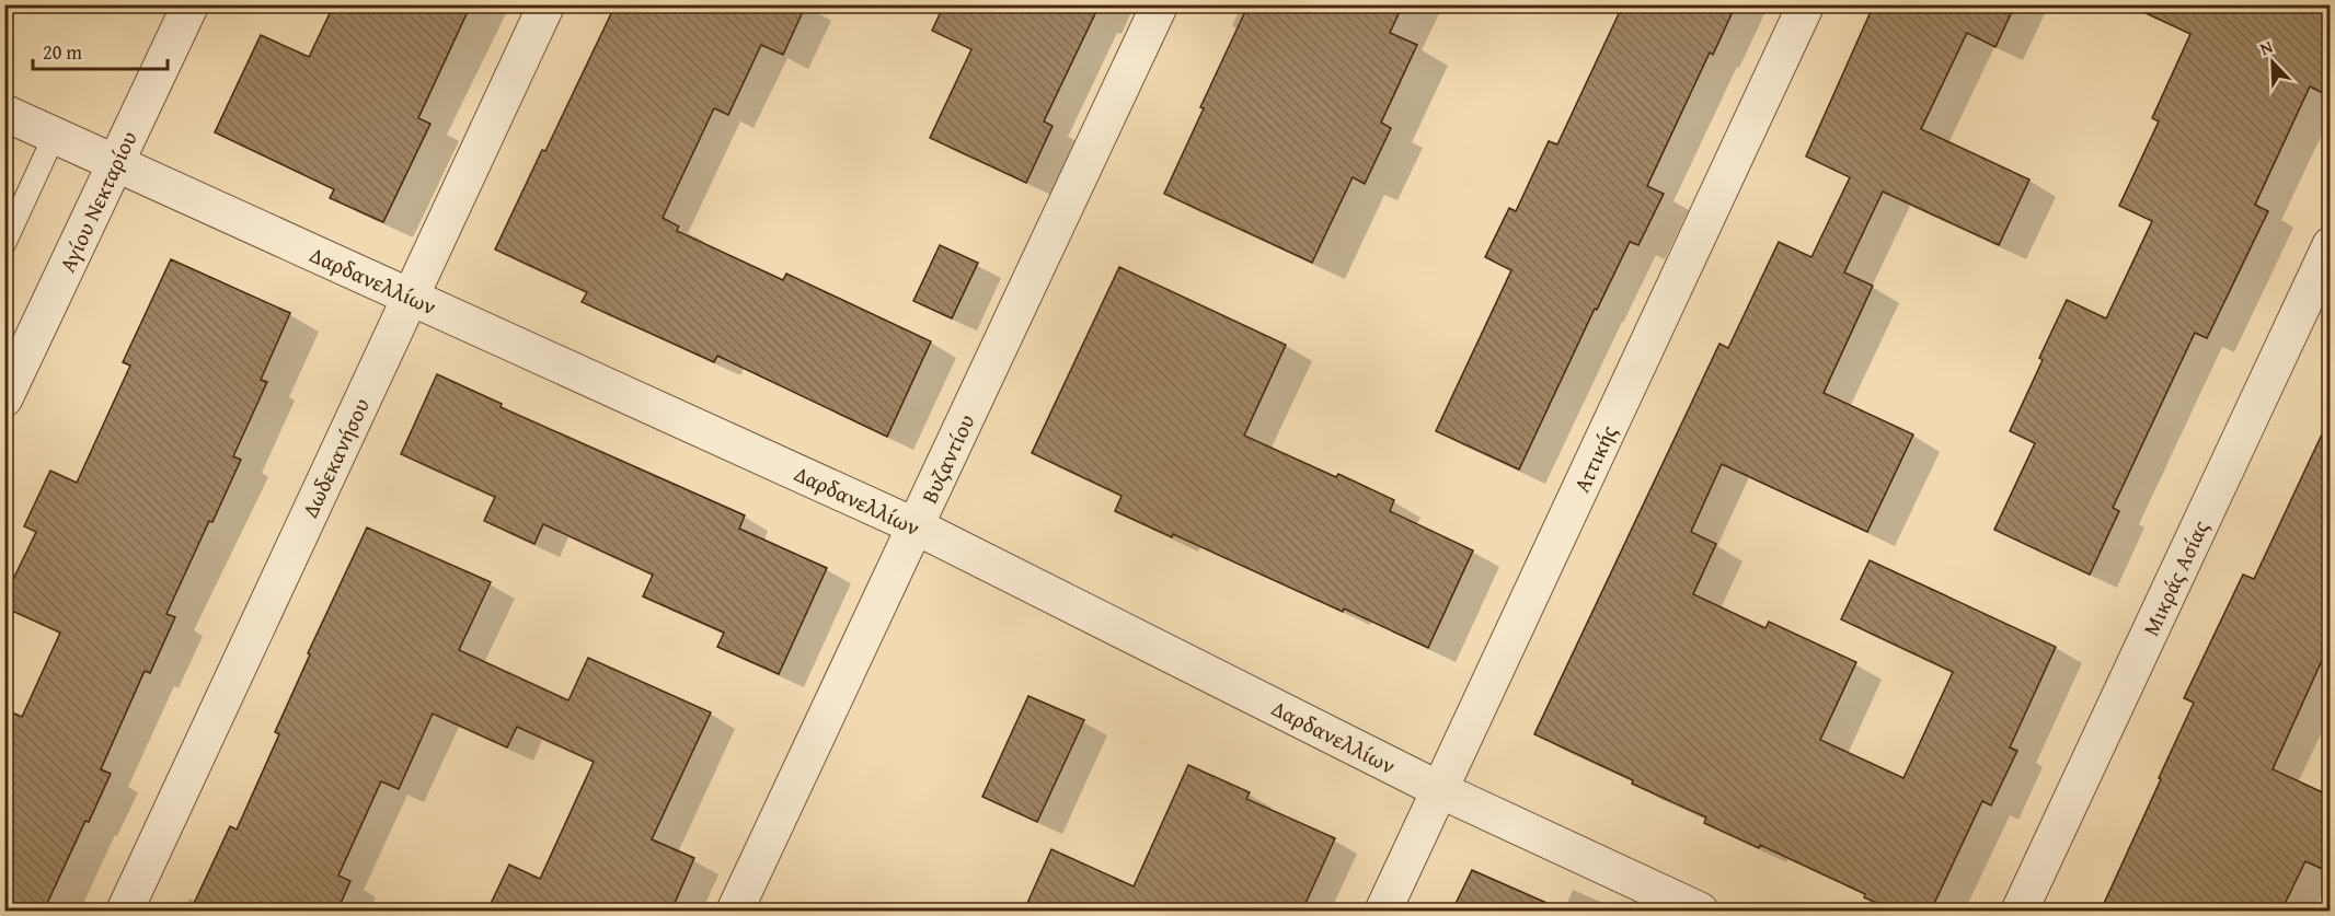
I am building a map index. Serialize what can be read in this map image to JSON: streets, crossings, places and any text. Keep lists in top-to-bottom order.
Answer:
{
  "streets": {
    "street": [
      "Αγίου Νεκταρίου",
      "Δαρδανελλίων",
      "Δωδεκανήσου",
      "Βυζαντίου",
      "Αττικής",
      "Μικράς Ασίας"
    ]
  },
  "crossings": [
    ["Αγίου Νεκταρίου", "Δαρδανελλίων"],
    ["Δαρδανελλίων", "Δωδεκανήσου"],
    ["Δαρδανελλίων", "Βυζαντίου"],
    ["Δαρδανελλίων", "Αττικής"]
  ],
  "scale_bar": "20 m",
  "north": "top left"
}
